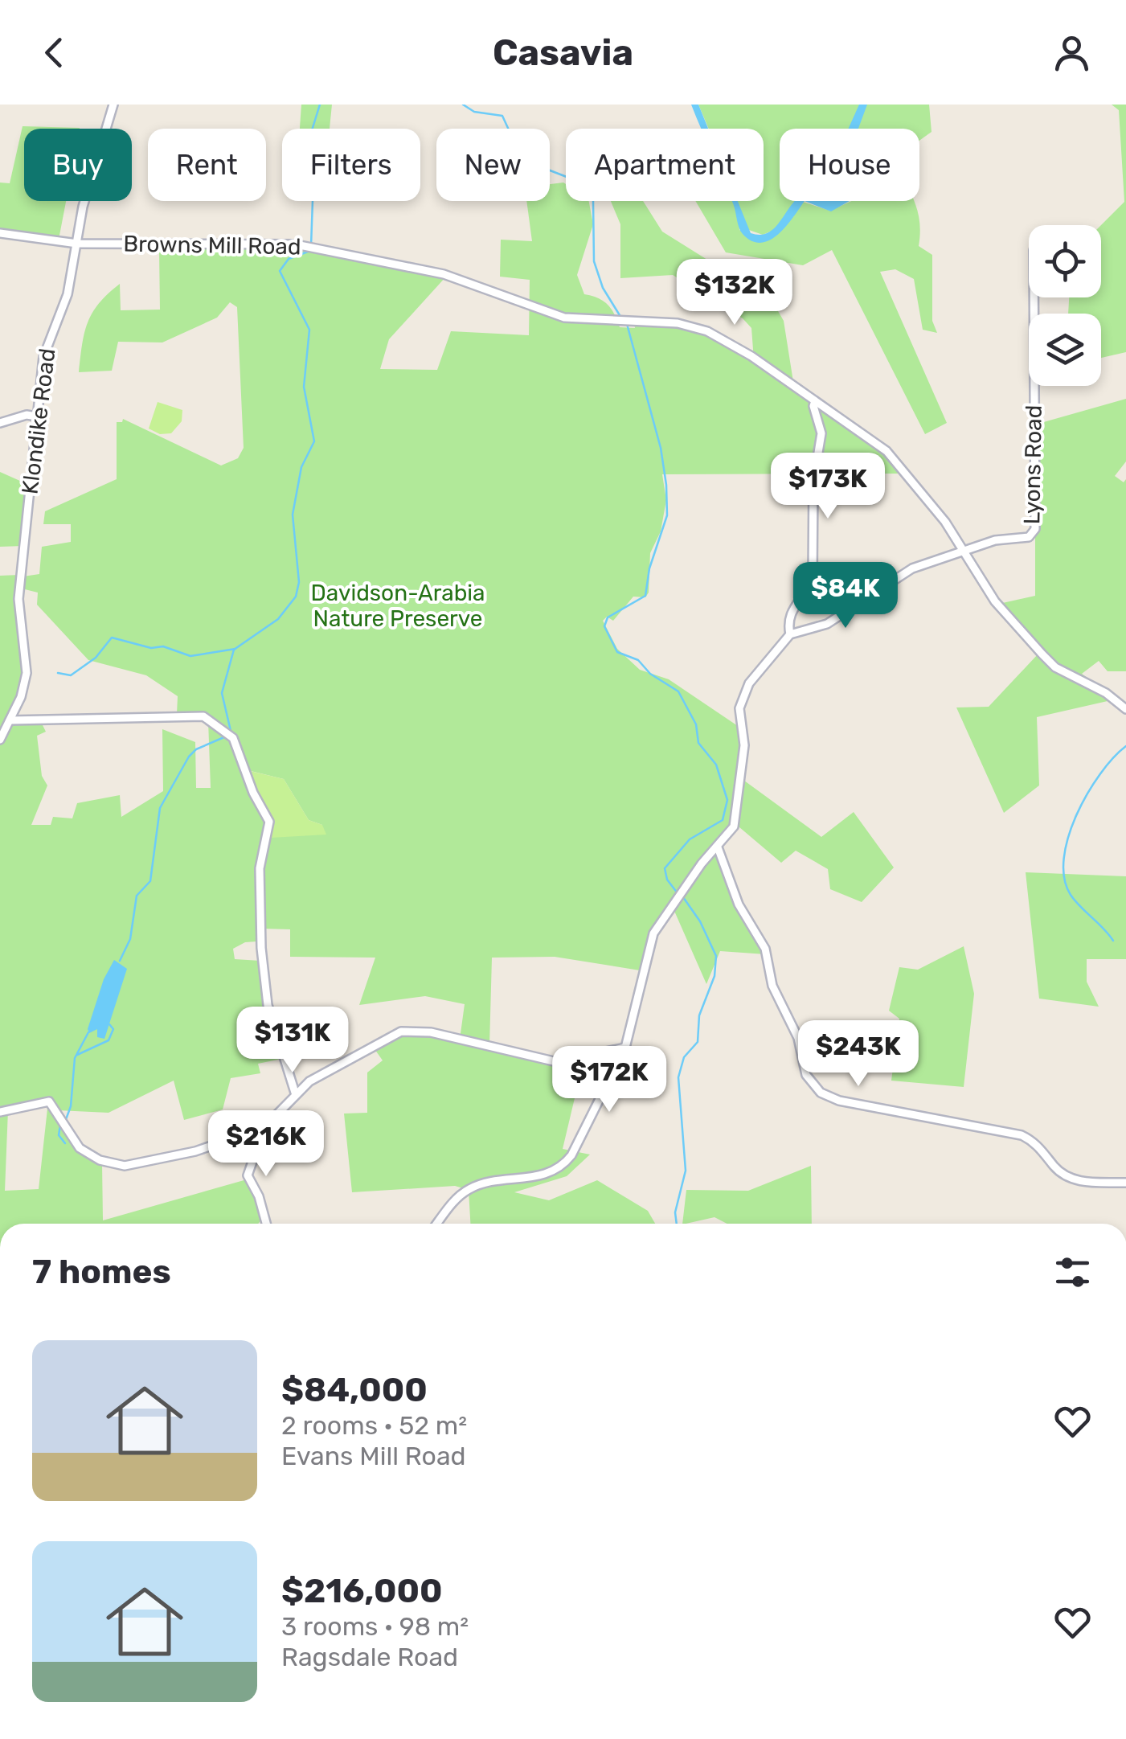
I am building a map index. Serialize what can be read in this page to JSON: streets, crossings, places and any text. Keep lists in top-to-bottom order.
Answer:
{
  "streets": {
    "main road": ["Browns Mill Road", "Klondike Road", "Lyons Road"]
  },
  "crossings": [
    ["Browns Mill Road", "Klondike Road"],
    ["Browns Mill Road", "Lyons Road"]
  ],
  "parks": ["Davidson-Arabia Nature Preserve"],
  "page": {
    "header": "Casavia",
    "chip": [
      "Buy",
      "Rent",
      "Filters",
      "New",
      "Apartment",
      "House"
    ],
    "price": [
      "$132K",
      "$173K",
      "$84K",
      "$131K",
      "$243K",
      "$172K",
      "$216K"
    ],
    "heading": "7 homes",
    "list": [
      {
        "name": "$84,000",
        "note": "2 rooms · 52 m² · Evans Mill Road"
      },
      {
        "name": "$216,000",
        "note": "3 rooms · 98 m² · Ragsdale Road"
      }
    ]
  }
}
